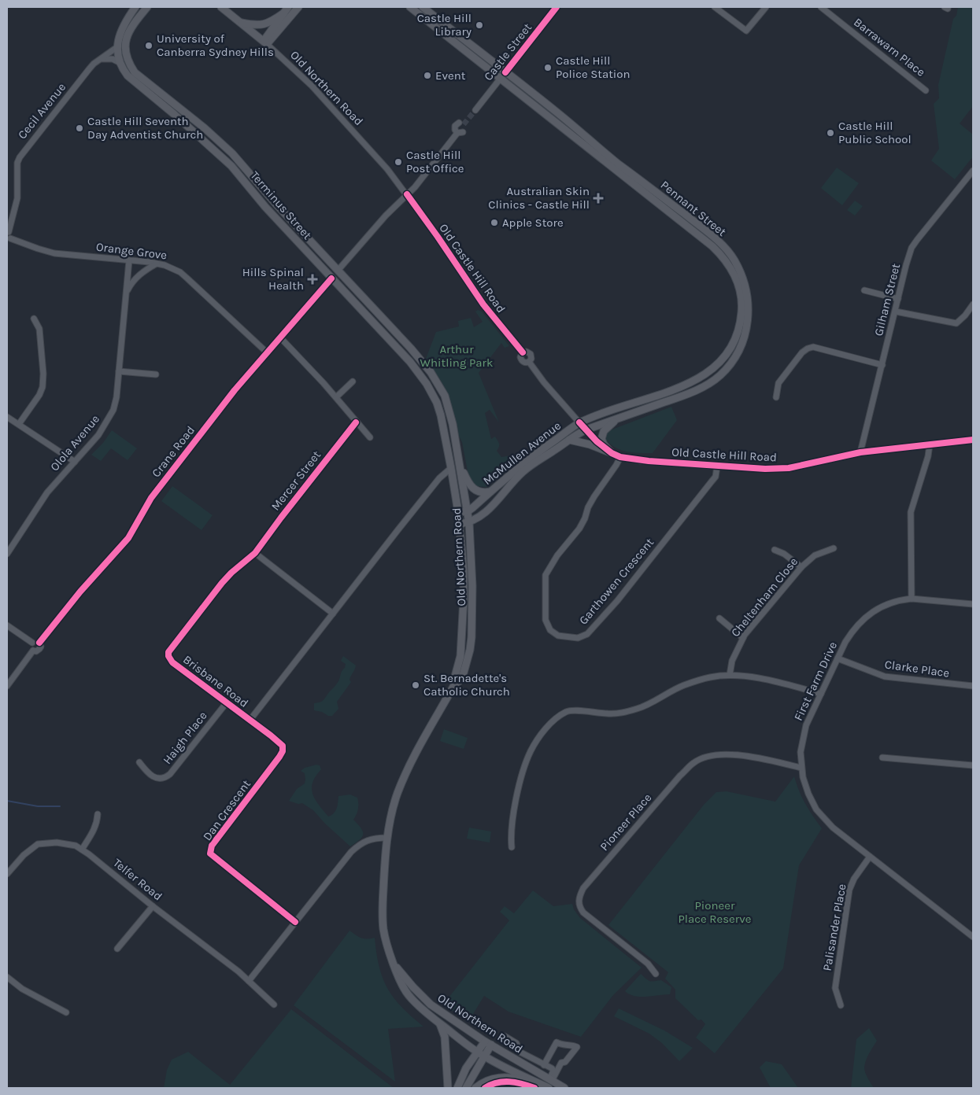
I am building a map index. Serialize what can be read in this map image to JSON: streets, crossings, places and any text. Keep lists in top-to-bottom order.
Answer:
{
  "streets": {
    "main road": [
      "Old Northern Road",
      "Terminus Street",
      "Pennant Street",
      "Crane Road",
      "McMullen Avenue"
    ],
    "street": [
      "Barrawarn Place",
      "Castle Street",
      "Cecil Avenue",
      "Orange Grove",
      "Old Castle Hill Road",
      "Gilham Street",
      "Olola Avenue",
      "Mercer Street",
      "Garthowen Crescent",
      "Cheltenham Close",
      "Clarke Place",
      "Brisbane Road",
      "First Farm Drive",
      "Haigh Place",
      "Dan Crescent",
      "Pioneer Place",
      "Telfer Road",
      "Palisander Place"
    ]
  },
  "crossings": [
    ["Castle Street", "Pennant Street"],
    ["Old Northern Road", "Terminus Street"],
    ["Old Northern Road", "Old Castle Hill Road"],
    ["Old Northern Road", "Crane Road"],
    ["Old Northern Road", "McMullen Avenue"],
    ["Old Northern Road", "Brisbane Road"],
    ["Cecil Avenue", "Terminus Street"],
    ["Terminus Street", "Crane Road"],
    ["Pennant Street", "Old Castle Hill Road"],
    ["Pennant Street", "McMullen Avenue"],
    ["Orange Grove", "Olola Avenue"],
    ["Orange Grove", "Crane Road"],
    ["Old Castle Hill Road", "Gilham Street"],
    ["Old Castle Hill Road", "Crane Road"],
    ["Old Castle Hill Road", "McMullen Avenue"],
    ["Old Castle Hill Road", "Garthowen Crescent"],
    ["Mercer Street", "Brisbane Road"],
    ["Clarke Place", "First Farm Drive"],
    ["Brisbane Road", "Haigh Place"],
    ["Brisbane Road", "Dan Crescent"],
    ["First Farm Drive", "Pioneer Place"],
    ["First Farm Drive", "Palisander Place"]
  ],
  "parks": ["Arthur Whitling Park", "Pioneer Place Reserve"],
  "places": {
    "other": [
      "Castle Hill Library",
      "University of Canberra Sydney Hills",
      "Castle Hill Police Station",
      "Event",
      "Castle Hill Seventh Day Adventist Church",
      "Castle Hill Public School",
      "Castle Hill Post Office",
      "Apple Store",
      "St. Bernadette's Catholic Church"
    ],
    "health": ["Australian Skin Clinics - Castle Hill", "Hills Spinal Health"]
  }
}
